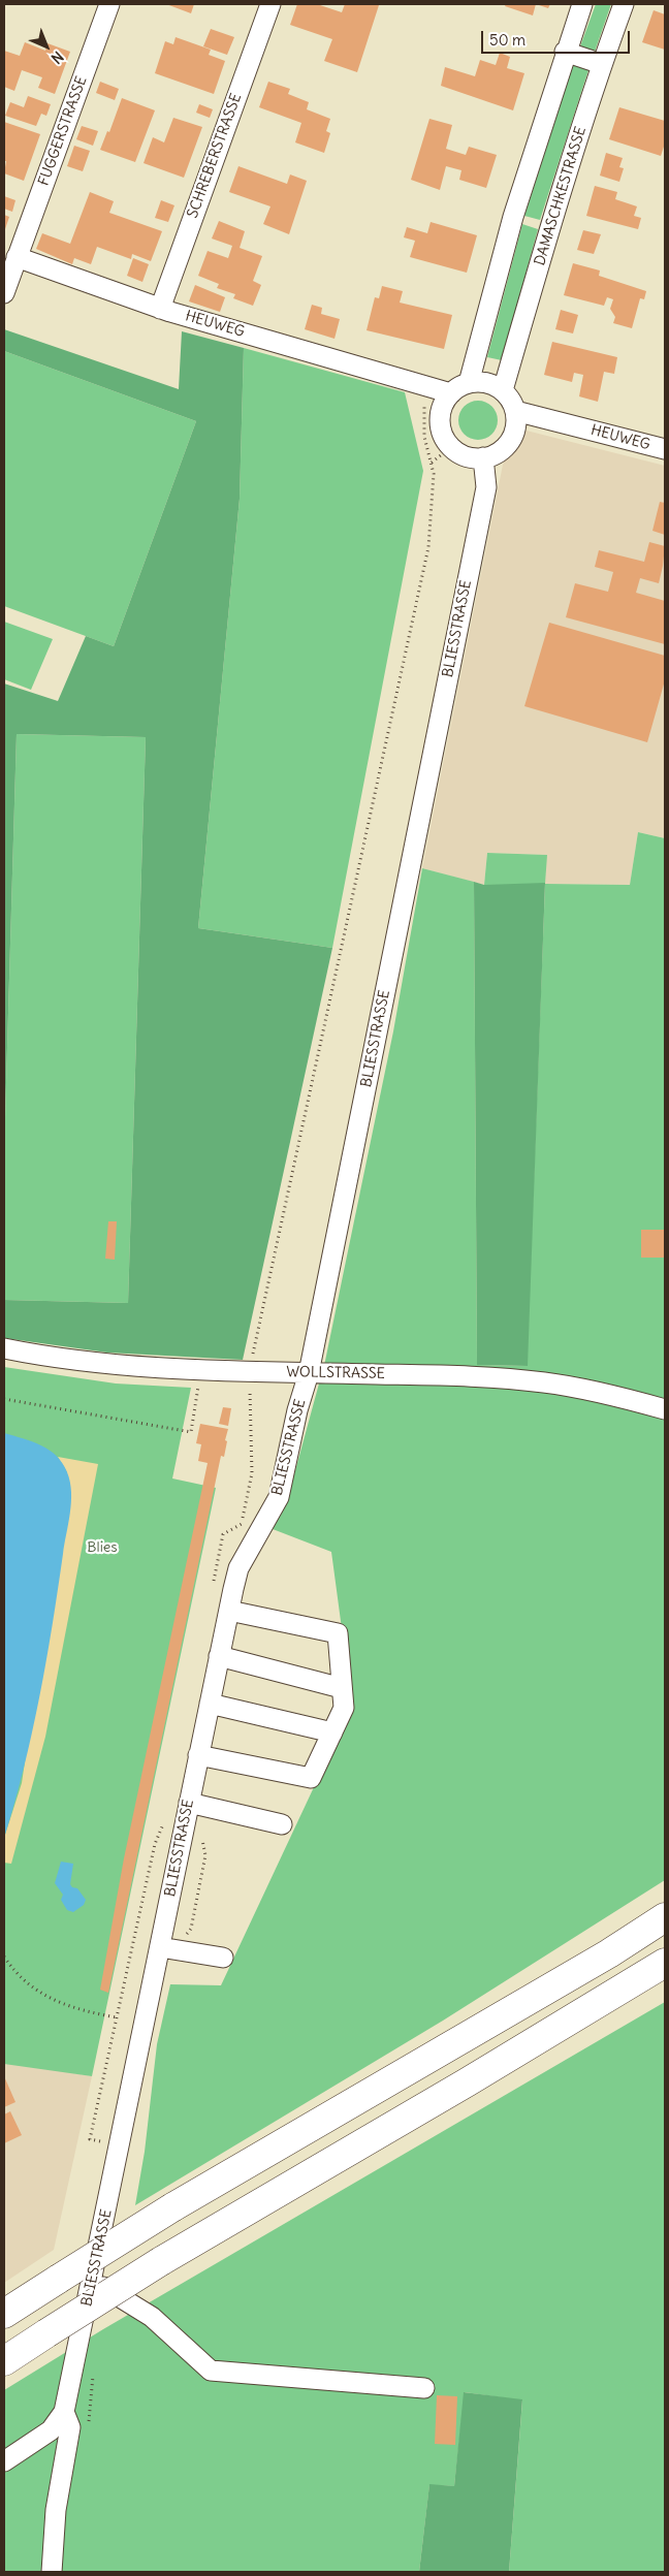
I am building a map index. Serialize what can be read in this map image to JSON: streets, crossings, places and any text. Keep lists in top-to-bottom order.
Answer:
{
  "streets": {
    "street": [
      "FUGGERSTRASSE",
      "SCHREBERSTRASSE",
      "DAMASCHKESTRASSE",
      "HEUWEG",
      "BLIESSTRASSE",
      "WOLLSTRASSE"
    ]
  },
  "crossings": [
    ["FUGGERSTRASSE", "HEUWEG"],
    ["SCHREBERSTRASSE", "HEUWEG"],
    ["DAMASCHKESTRASSE", "HEUWEG"],
    ["DAMASCHKESTRASSE", "BLIESSTRASSE"],
    ["HEUWEG", "BLIESSTRASSE"],
    ["BLIESSTRASSE", "WOLLSTRASSE"]
  ],
  "parks": ["Blies"],
  "scale_bar": "50 m",
  "north": "bottom right"
}
